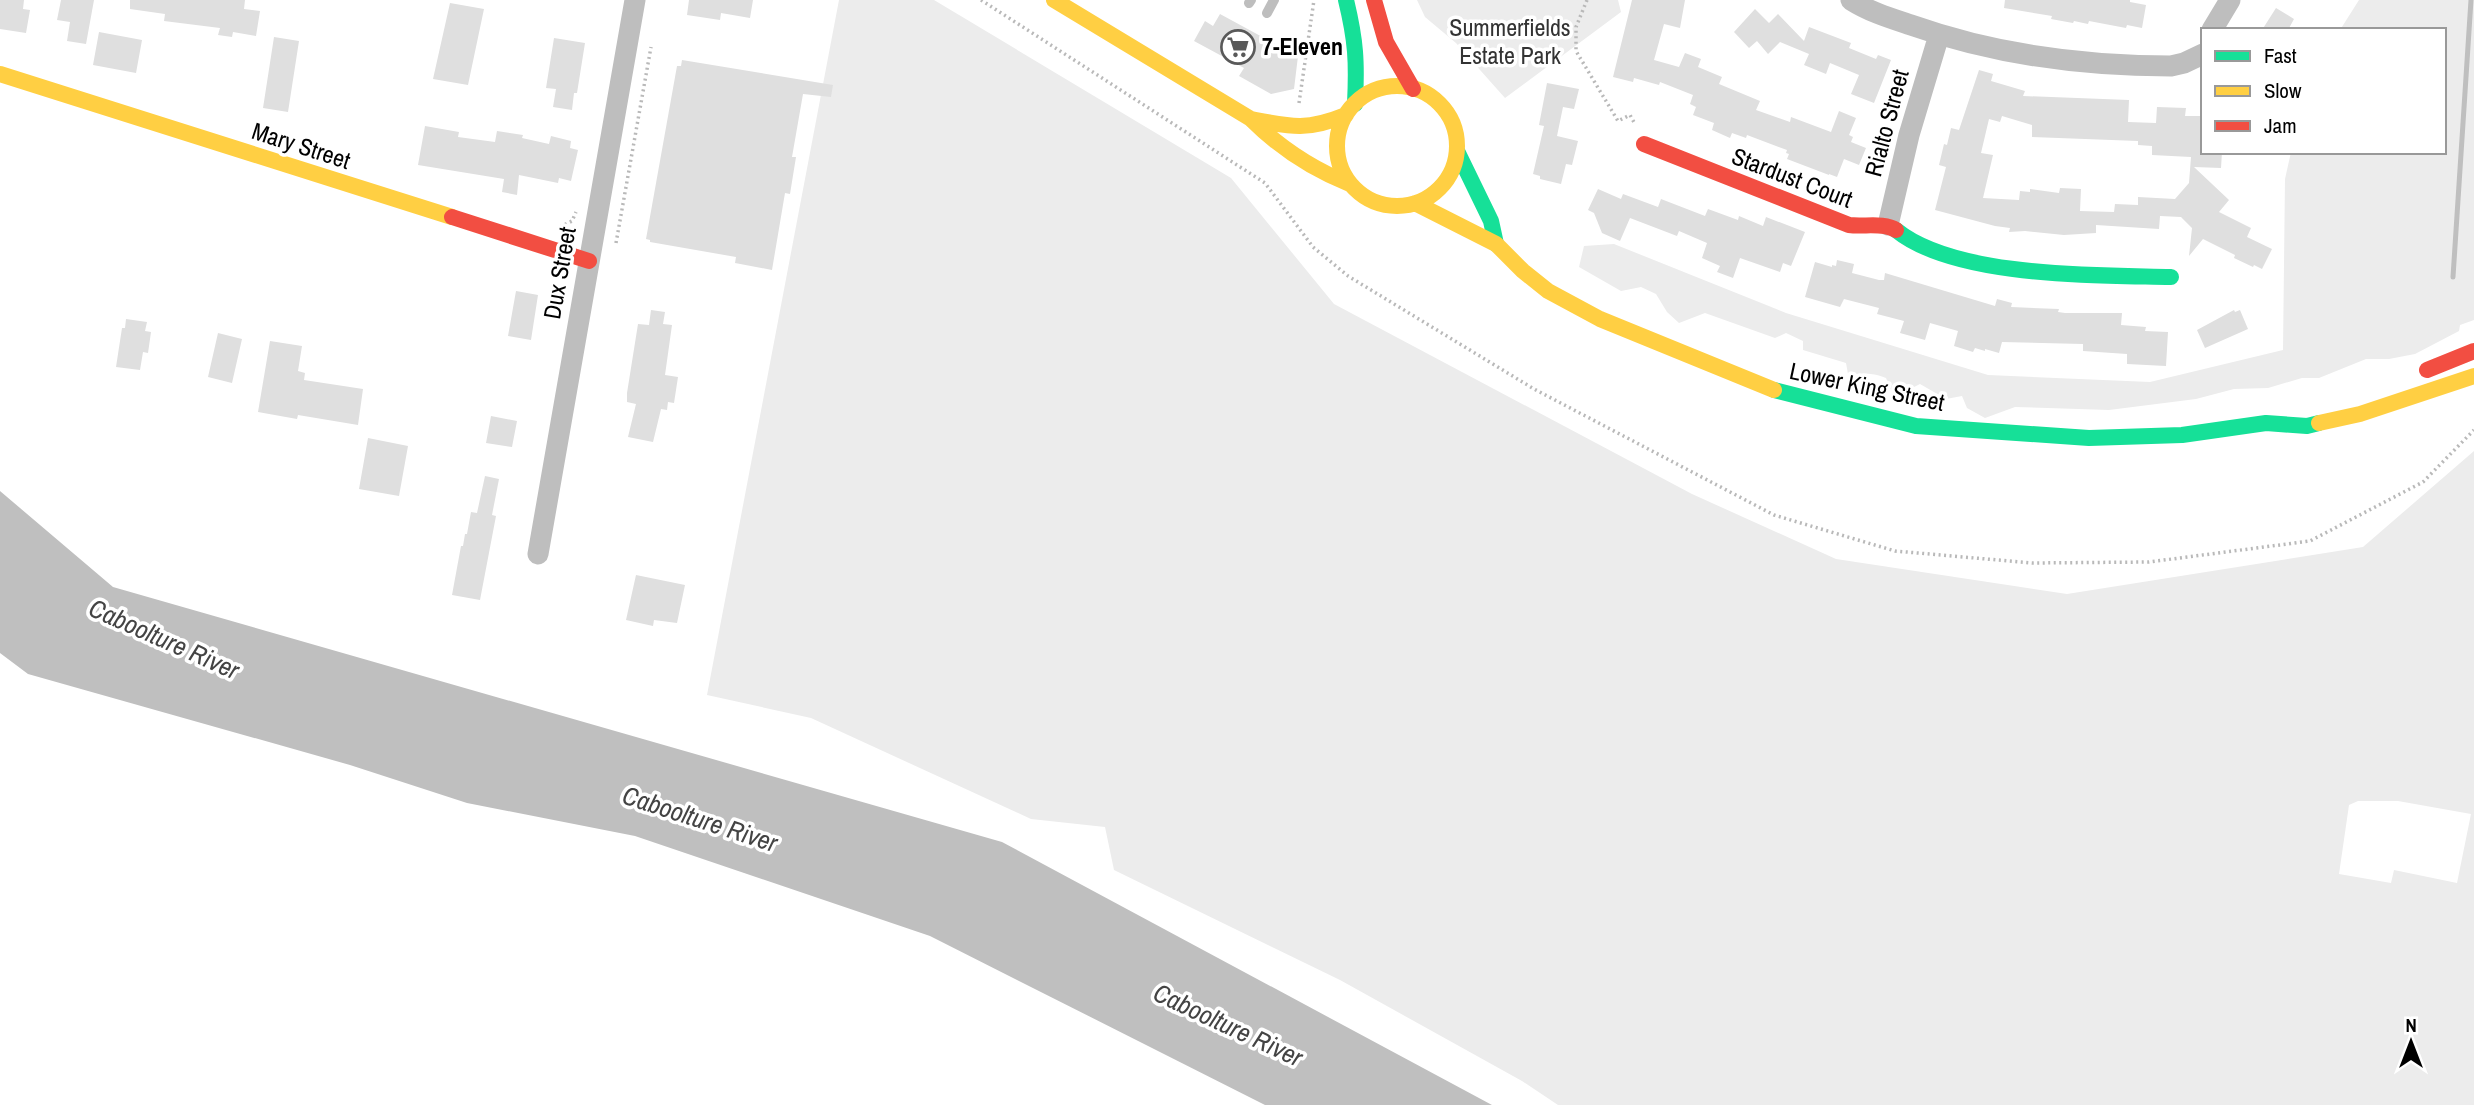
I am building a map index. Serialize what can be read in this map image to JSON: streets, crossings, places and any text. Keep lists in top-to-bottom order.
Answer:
{
  "streets": {
    "main road": ["Mary Street", "Stardust Court", "Lower King Street"],
    "street": ["Rialto Street", "Dux Street"]
  },
  "crossings": [
    ["Rialto Street", "Stardust Court"],
    ["Mary Street", "Dux Street"]
  ],
  "water": ["Caboolture River"],
  "parks": ["Summerfields Estate Park"],
  "places": {
    "supermarket": ["7-Eleven"]
  },
  "legend": ["Fast", "Slow", "Jam"],
  "north": "top"
}
